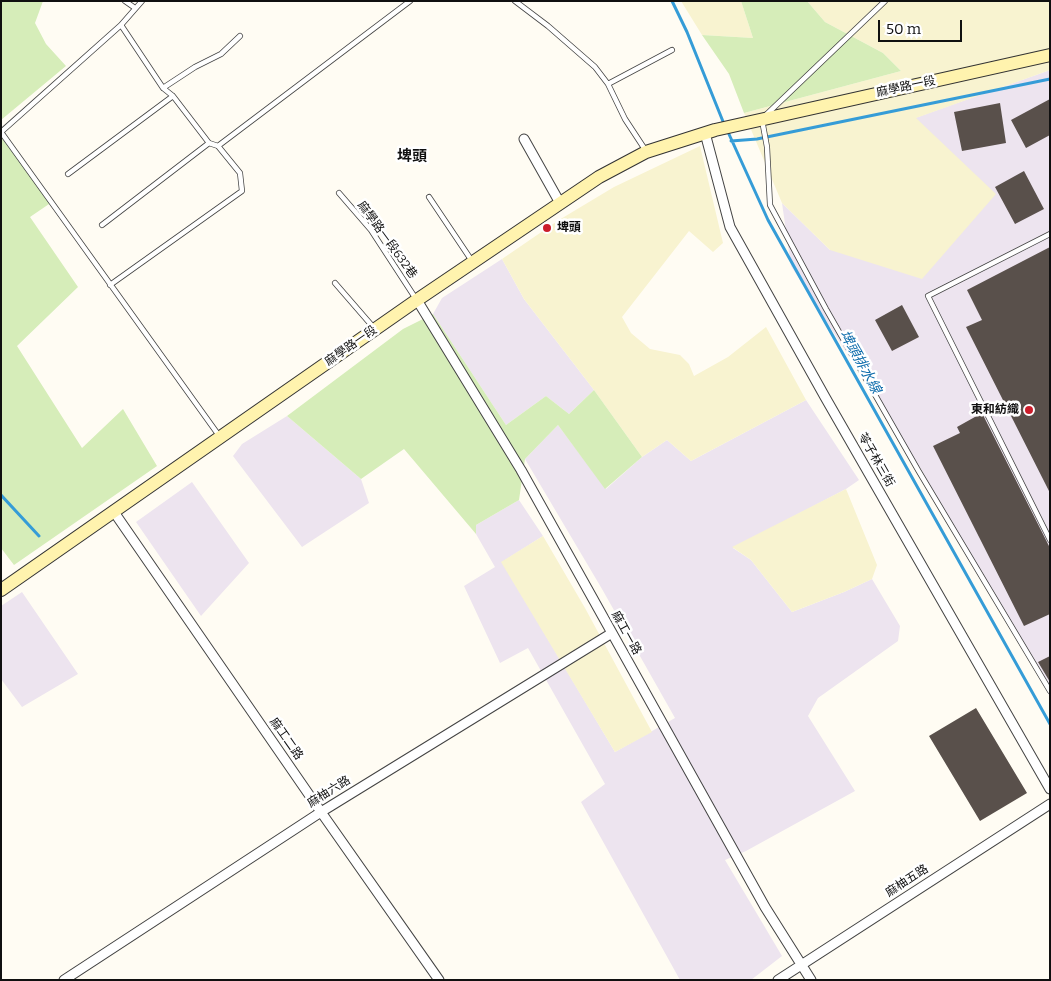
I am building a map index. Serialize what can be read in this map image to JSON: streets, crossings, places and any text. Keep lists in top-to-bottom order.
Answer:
{
  "streets": {
    "main road": ["麻學路一段"],
    "street": [
      "苓子林三街",
      "麻工一路",
      "麻工二路",
      "麻柚六路",
      "麻柚五路"
    ],
    "lane": ["麻學路一段632巷"]
  },
  "crossings": [
    ["麻學路一段", "麻學路一段632巷"],
    ["麻學路一段", "苓子林三街"],
    ["麻學路一段", "麻工一路"],
    ["麻學路一段", "麻工二路"],
    ["麻學路一段632巷", "麻工一路"],
    ["麻工一路", "麻柚六路"],
    ["麻工一路", "麻柚五路"],
    ["麻工二路", "麻柚六路"]
  ],
  "districts": ["埤頭"],
  "water": ["埤頭排水線"],
  "places": ["埤頭", "東和紡織"],
  "scale_bar": "50 m"
}
